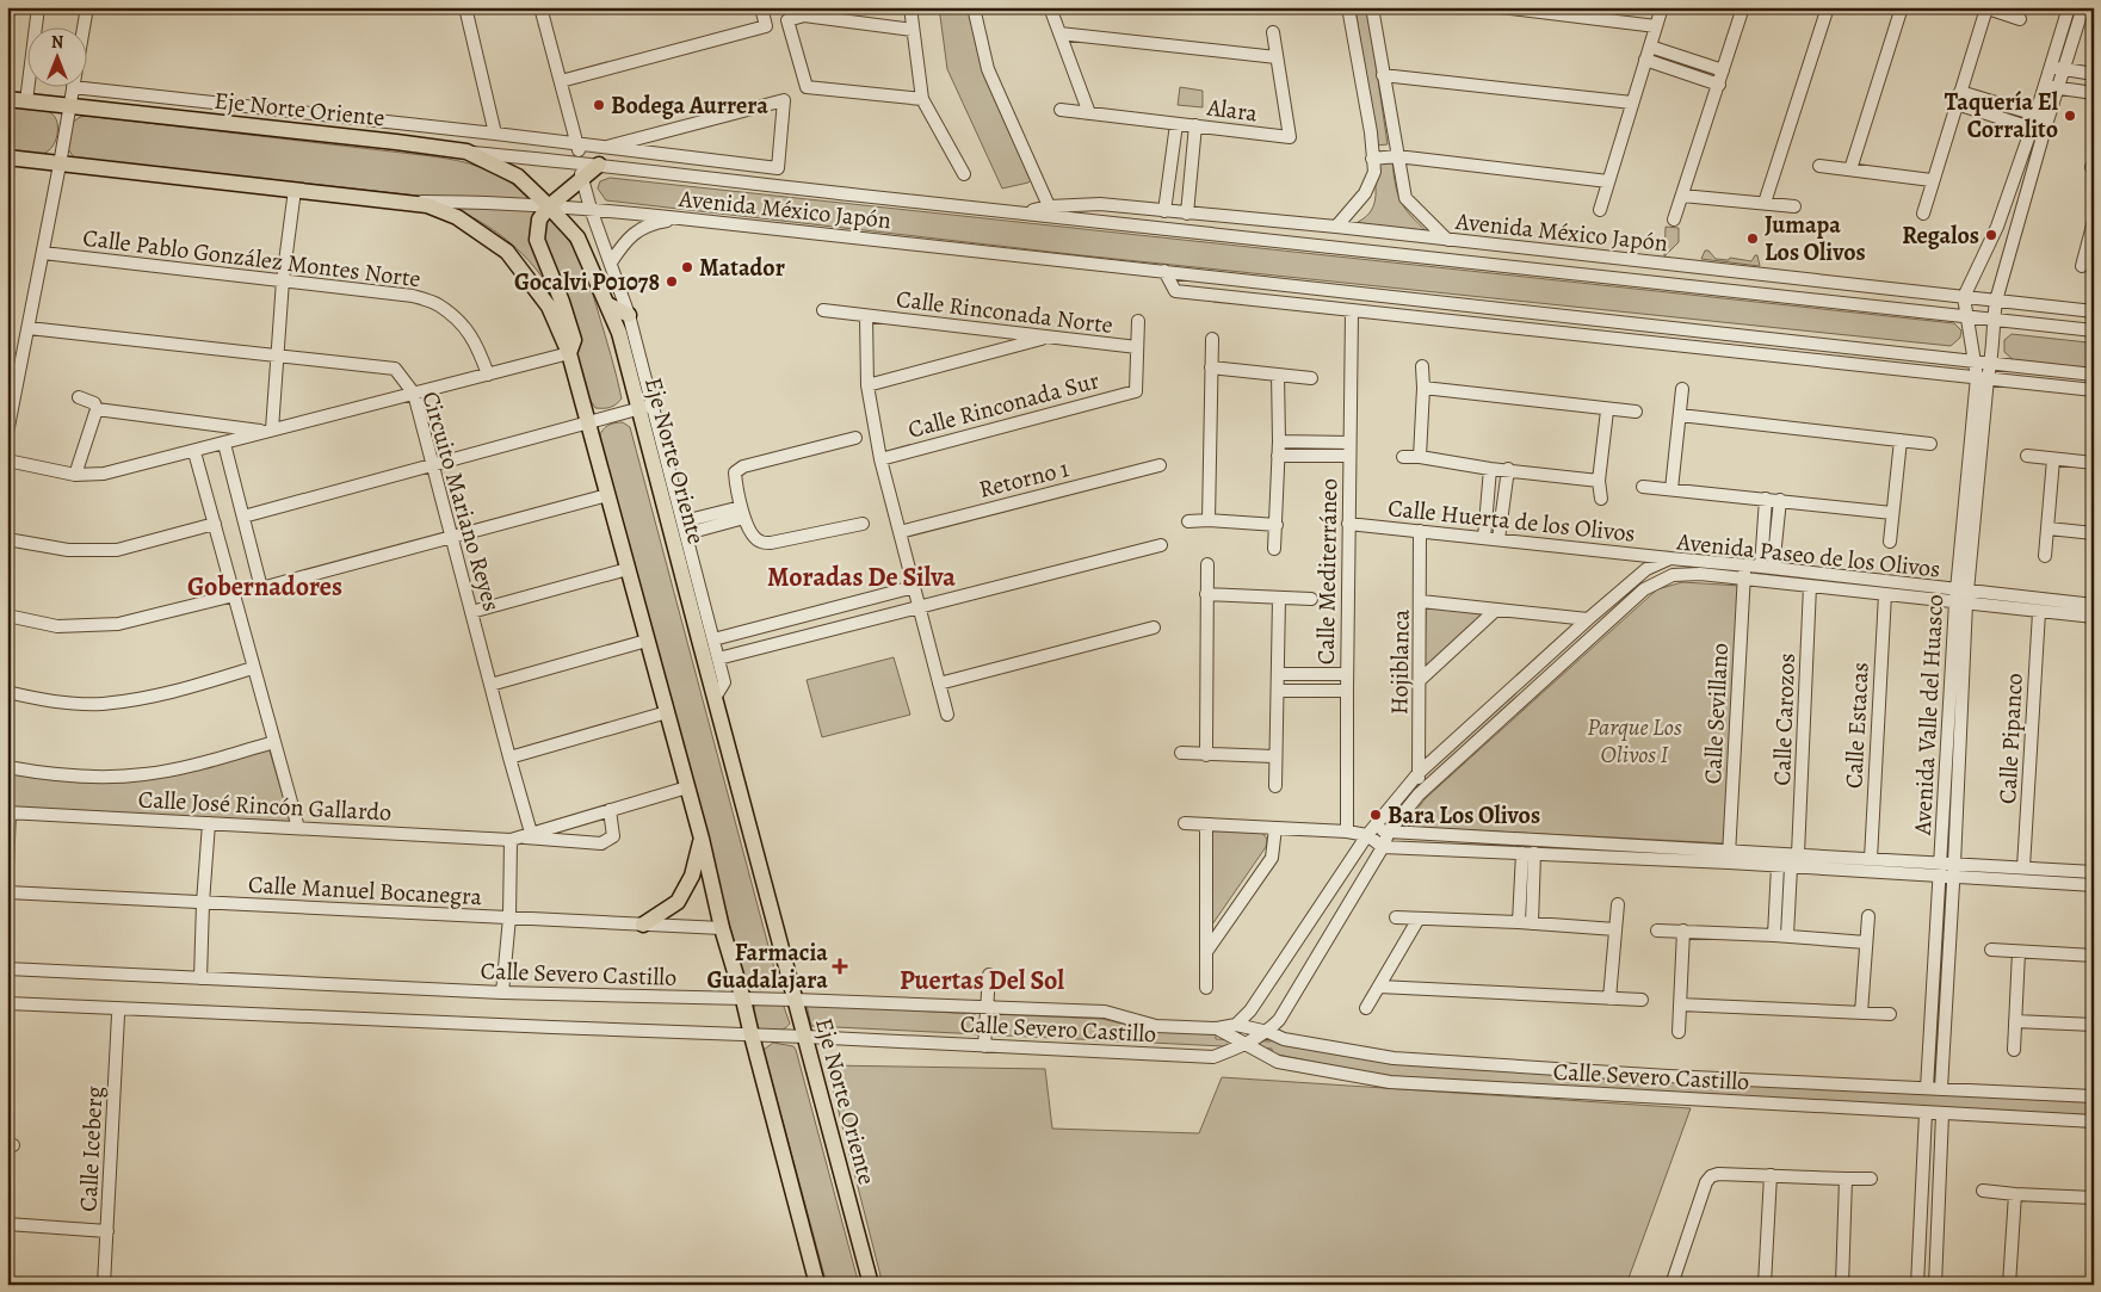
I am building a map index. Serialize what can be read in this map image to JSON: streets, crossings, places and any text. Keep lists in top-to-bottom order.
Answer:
{
  "streets": {
    "main road": ["Eje Norte Oriente"],
    "street": [
      "Alara",
      "Avenida México Japón",
      "Calle Pablo González Montes Norte",
      "Calle Rinconada Norte",
      "Calle Rinconada Sur",
      "Retorno 1",
      "Circuito Mariano Reyes",
      "Calle Huerta de los Olivos",
      "Avenida Paseo de los Olivos",
      "Calle Mediterráneo",
      "Hojiblanca",
      "Calle Sevillano",
      "Avenida Valle del Huasco",
      "Calle Carozos",
      "Calle Estacas",
      "Calle Pipanco",
      "Calle José Rincón Gallardo",
      "Calle Manuel Bocanegra",
      "Calle Severo Castillo",
      "Calle Iceberg"
    ]
  },
  "crossings": [
    ["Eje Norte Oriente", "Avenida México Japón"],
    ["Eje Norte Oriente", "Calle Severo Castillo"],
    ["Avenida México Japón", "Avenida Valle del Huasco"],
    ["Calle Rinconada Norte", "Calle Rinconada Sur"],
    ["Circuito Mariano Reyes", "Calle José Rincón Gallardo"],
    ["Circuito Mariano Reyes", "Calle Manuel Bocanegra"],
    ["Circuito Mariano Reyes", "Calle Severo Castillo"],
    ["Calle Huerta de los Olivos", "Avenida Paseo de los Olivos"],
    ["Calle Huerta de los Olivos", "Calle Mediterráneo"],
    ["Calle Huerta de los Olivos", "Hojiblanca"],
    ["Avenida Paseo de los Olivos", "Hojiblanca"],
    ["Avenida Paseo de los Olivos", "Calle Sevillano"],
    ["Avenida Paseo de los Olivos", "Avenida Valle del Huasco"],
    ["Avenida Paseo de los Olivos", "Calle Carozos"],
    ["Avenida Paseo de los Olivos", "Calle Estacas"],
    ["Avenida Paseo de los Olivos", "Calle Pipanco"],
    ["Avenida Paseo de los Olivos", "Calle Severo Castillo"],
    ["Avenida Valle del Huasco", "Calle Severo Castillo"]
  ],
  "districts": ["Moradas De Silva", "Gobernadores", "Puertas Del Sol"],
  "parks": ["Parque Los Olivos I"],
  "places": {
    "other": [
      "Bodega Aurrera",
      "Taquería El Corralito",
      "Regalos",
      "Jumapa Los Olivos",
      "Matador",
      "Gocalvi P01078",
      "Bara Los Olivos"
    ],
    "health": ["Farmacia Guadalajara"]
  },
  "north": "top"
}
